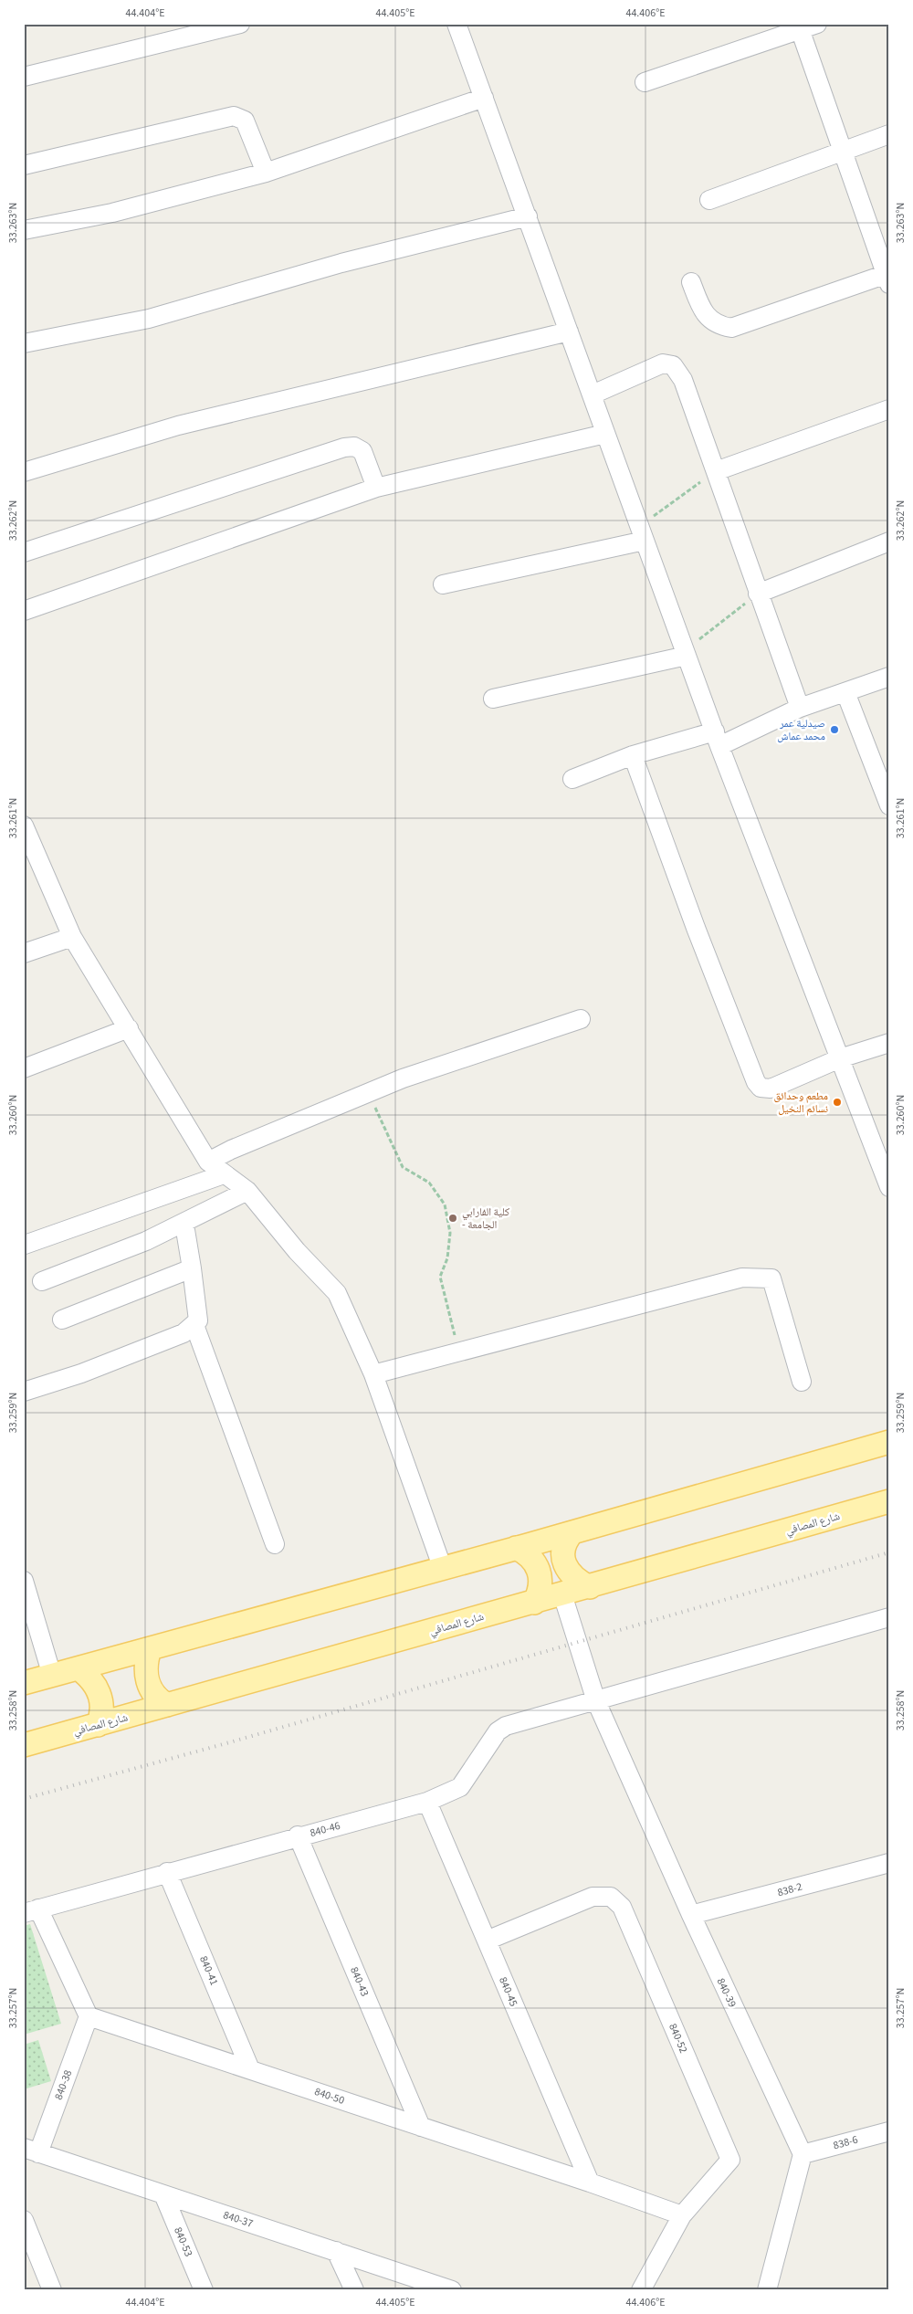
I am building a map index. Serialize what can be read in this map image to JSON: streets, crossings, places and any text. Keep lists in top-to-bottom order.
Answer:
{
  "streets": {
    "main road": ["شارع المصافي"],
    "street": [
      "840-46",
      "838-2",
      "840-41",
      "840-43",
      "840-45",
      "840-39",
      "840-52",
      "840-38",
      "840-50",
      "838-6",
      "840-37",
      "840-53"
    ]
  },
  "crossings": [
    ["شارع المصافي", "840-39"],
    ["840-46", "840-41"],
    ["840-46", "840-43"],
    ["840-46", "840-45"],
    ["840-46", "840-39"],
    ["838-2", "840-39"],
    ["840-41", "840-50"],
    ["840-43", "840-50"],
    ["840-45", "840-52"],
    ["840-45", "840-50"],
    ["840-39", "838-6"],
    ["840-52", "840-50"],
    ["840-38", "840-50"],
    ["840-38", "840-37"],
    ["840-37", "840-53"]
  ],
  "places": ["صيدلية عمر محمد عماش", "مطعم وحدائق نسائم النخيل", "كلية الفارابي - الجامعة"],
  "coordinates": [
    "44.404°E",
    "44.405°E",
    "44.406°E",
    "33.263°N",
    "33.262°N",
    "33.261°N",
    "33.260°N",
    "33.259°N",
    "33.258°N",
    "33.257°N"
  ]
}
